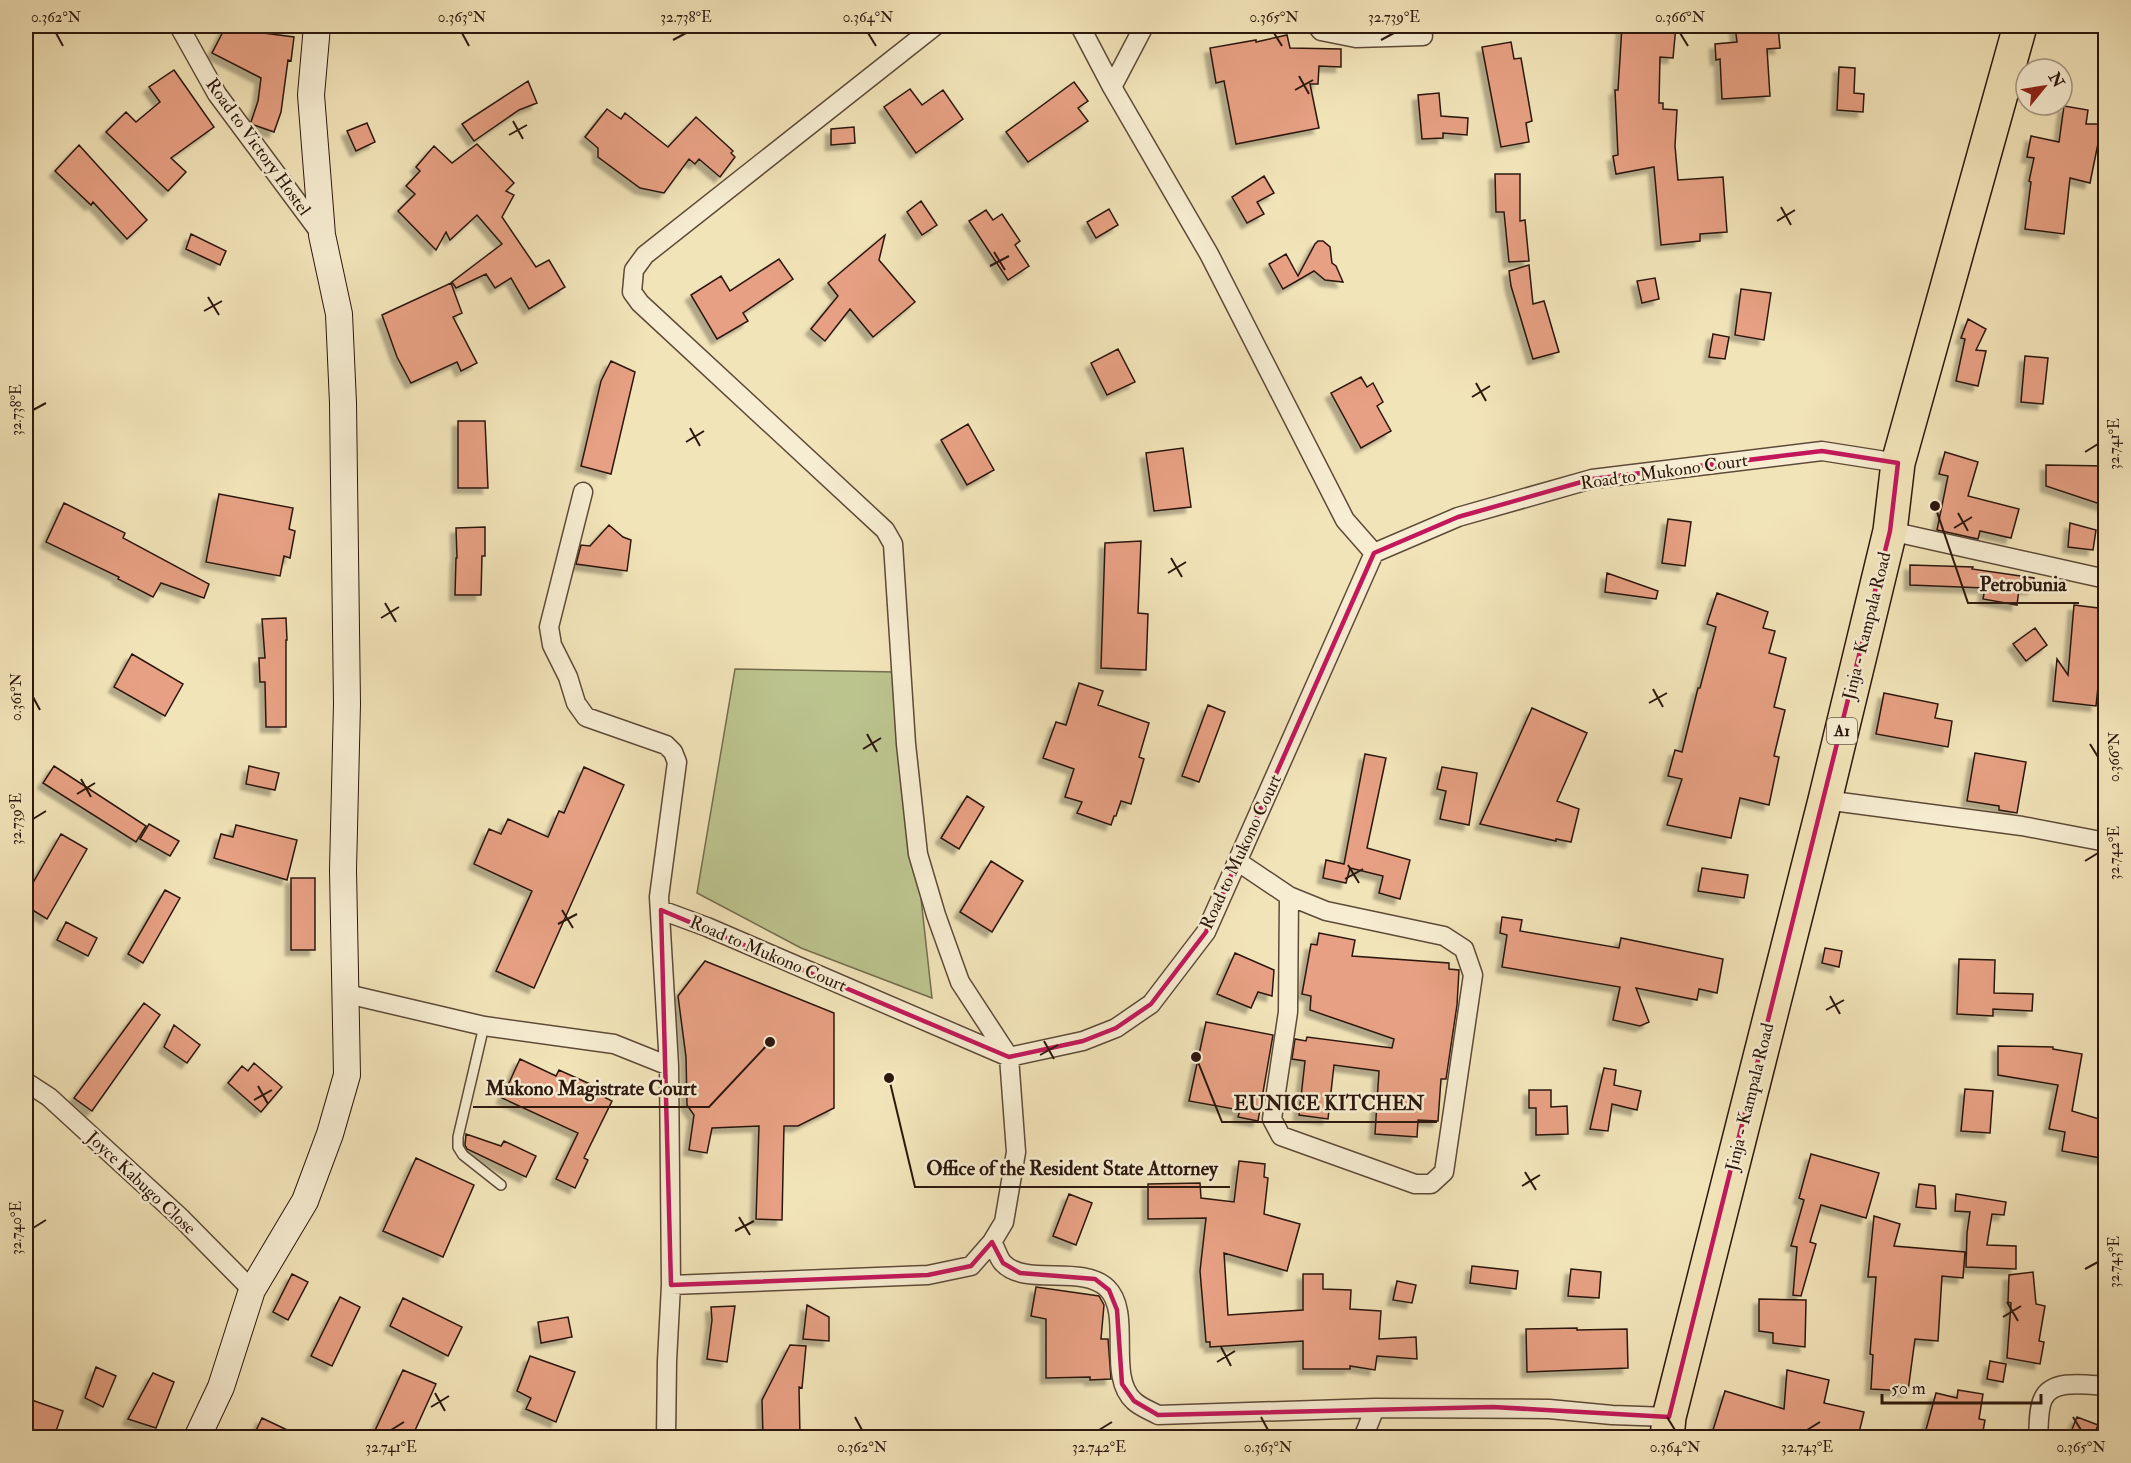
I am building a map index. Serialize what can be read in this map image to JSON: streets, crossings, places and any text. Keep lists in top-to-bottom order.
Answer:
{
  "streets": {
    "highway": ["Jinja - Kampala Road", "A1"],
    "street": ["Road to Victory Hostel", "Road to Mukono Court", "Joyce Kabugo Close"]
  },
  "crossings": [
    ["Road to Mukono Court", "Jinja - Kampala Road"]
  ],
  "places": [
    "Petrobunia",
    "Mukono Magistrate Court",
    "EUNICE KITCHEN",
    "Office of the Resident State Attorney"
  ],
  "scale_bar": "50 m",
  "north": "top right",
  "coordinates": [
    "0.362°N",
    "0.363°N",
    "32.738°E",
    "0.364°N",
    "0.365°N",
    "32.739°E",
    "0.366°N",
    "32.741°E",
    "0.361°N",
    "32.742°E",
    "32.740°E",
    "32.743°E"
  ]
}
